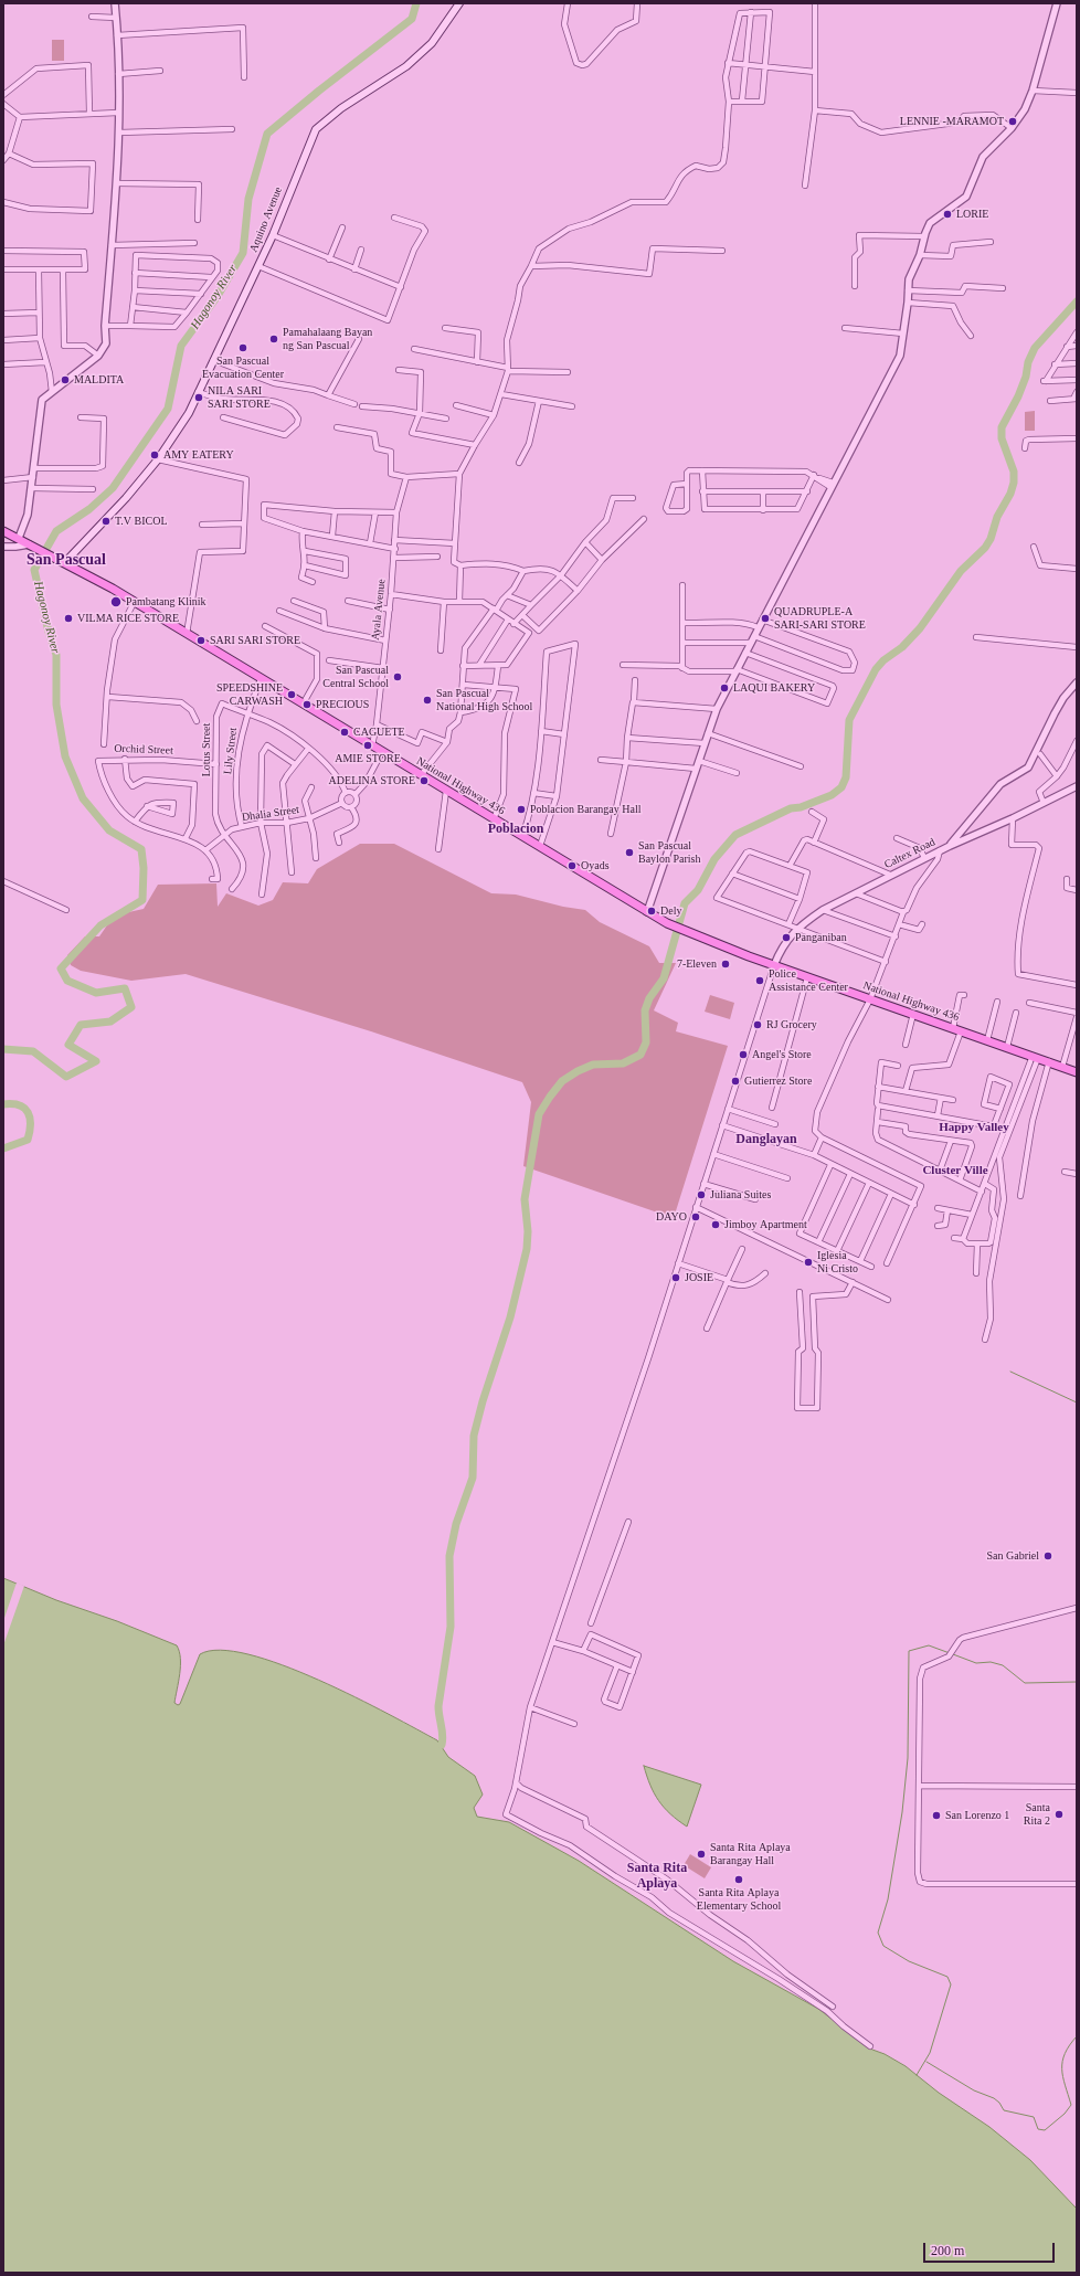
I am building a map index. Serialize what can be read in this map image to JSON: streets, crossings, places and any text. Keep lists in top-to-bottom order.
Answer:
{
  "streets": {
    "main road": ["Aquino Avenue", "National Highway 436"],
    "street": [
      "Ayala Avenue",
      "Orchid Street",
      "Lotus Street",
      "Lily Street",
      "Dhalia Street",
      "Caltex Road"
    ]
  },
  "crossings": [
    ["Aquino Avenue", "National Highway 436"],
    ["Ayala Avenue", "National Highway 436"],
    ["Orchid Street", "Lotus Street"],
    ["Orchid Street", "Dhalia Street"],
    ["Lotus Street", "Lily Street"],
    ["Lotus Street", "Dhalia Street"],
    ["Lily Street", "National Highway 436"],
    ["Lily Street", "Dhalia Street"],
    ["National Highway 436", "Caltex Road"]
  ],
  "districts": [
    "San Pascual",
    "Poblacion",
    "Happy Valley",
    "Danglayan",
    "Cluster Ville",
    "Santa Rita Aplaya"
  ],
  "water": ["Hagonoy River"],
  "places": [
    "LENNIE -MARAMOT",
    "LORIE",
    "Pamahalaang Bayan ng San Pascual",
    "San Pascual Evacuation Center",
    "MALDITA",
    "NILA SARI SARI STORE",
    "AMY EATERY",
    "T.V BICOL",
    "Pambatang Klinik",
    "VILMA RICE STORE",
    "QUADRUPLE-A SARI-SARI STORE",
    "SARI SARI STORE",
    "San Pascual Central School",
    "LAQUI BAKERY",
    "SPEEDSHINE CARWASH",
    "San Pascual National High School",
    "PRECIOUS",
    "CAGUETE",
    "AMIE STORE",
    "ADELINA STORE",
    "Poblacion Barangay Hall",
    "San Pascual Baylon Parish",
    "Oyads",
    "Dely",
    "Panganiban",
    "7-Eleven",
    "Police Assistance Center",
    "RJ Grocery",
    "Angel's Store",
    "Gutierrez Store",
    "Juliana Suites",
    "DAYO",
    "Jimboy Apartment",
    "Iglesia Ni Cristo",
    "JOSIE",
    "San Gabriel",
    "Santa Rita 2",
    "San Lorenzo 1",
    "Santa Rita Aplaya Barangay Hall",
    "Santa Rita Aplaya Elementary School"
  ],
  "scale_bar": "200 m"
}
